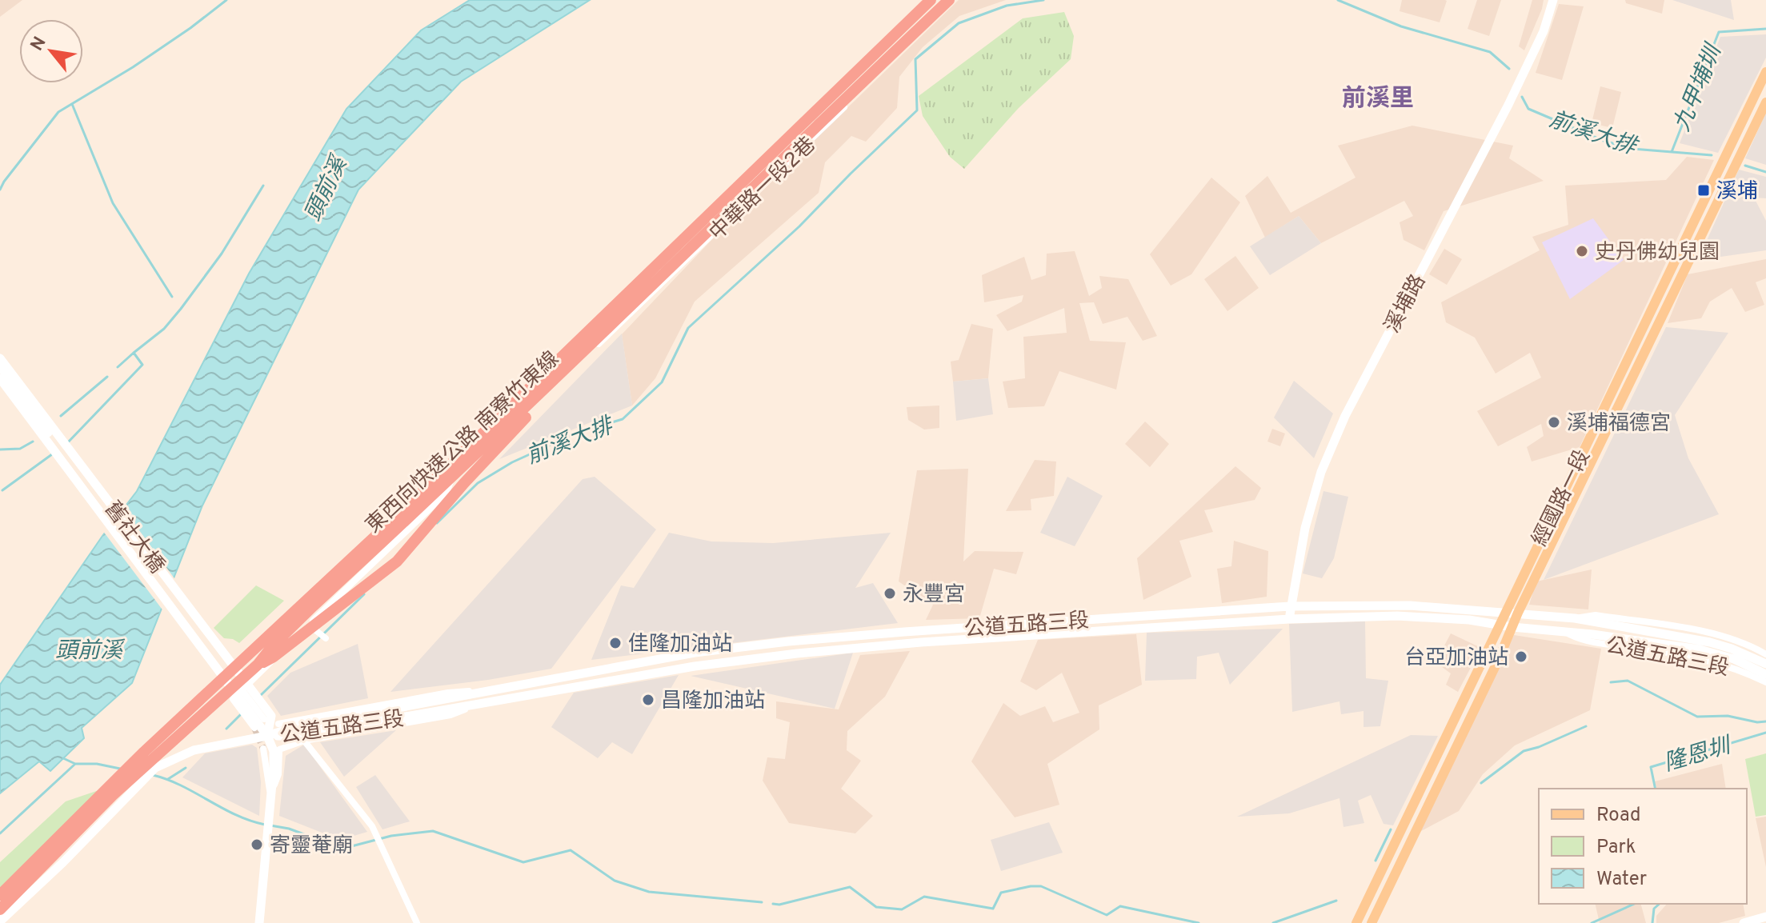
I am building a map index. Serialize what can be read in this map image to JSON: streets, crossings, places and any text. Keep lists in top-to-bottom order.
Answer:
{
  "streets": {
    "highway": ["東西向快速公路 南寮竹東線"],
    "main road": ["經國路一段"],
    "street": [
      "中華路一段2巷",
      "溪埔路",
      "舊社大橋",
      "公道五路三段"
    ]
  },
  "crossings": [
    ["中華路一段2巷", "舊社大橋"],
    ["溪埔路", "公道五路三段"],
    ["經國路一段", "公道五路三段"]
  ],
  "districts": ["前溪里"],
  "water": [
    "九甲埔圳",
    "前溪大排",
    "頭前溪",
    "隆恩圳"
  ],
  "places": {
    "transit": ["溪埔"],
    "other": [
      "史丹佛幼兒園",
      "溪埔福德宮",
      "永豐宮",
      "佳隆加油站",
      "台亞加油站",
      "昌隆加油站",
      "寄靈菴廟"
    ]
  },
  "legend": ["Road", "Park", "Water"],
  "north": "top left"
}
